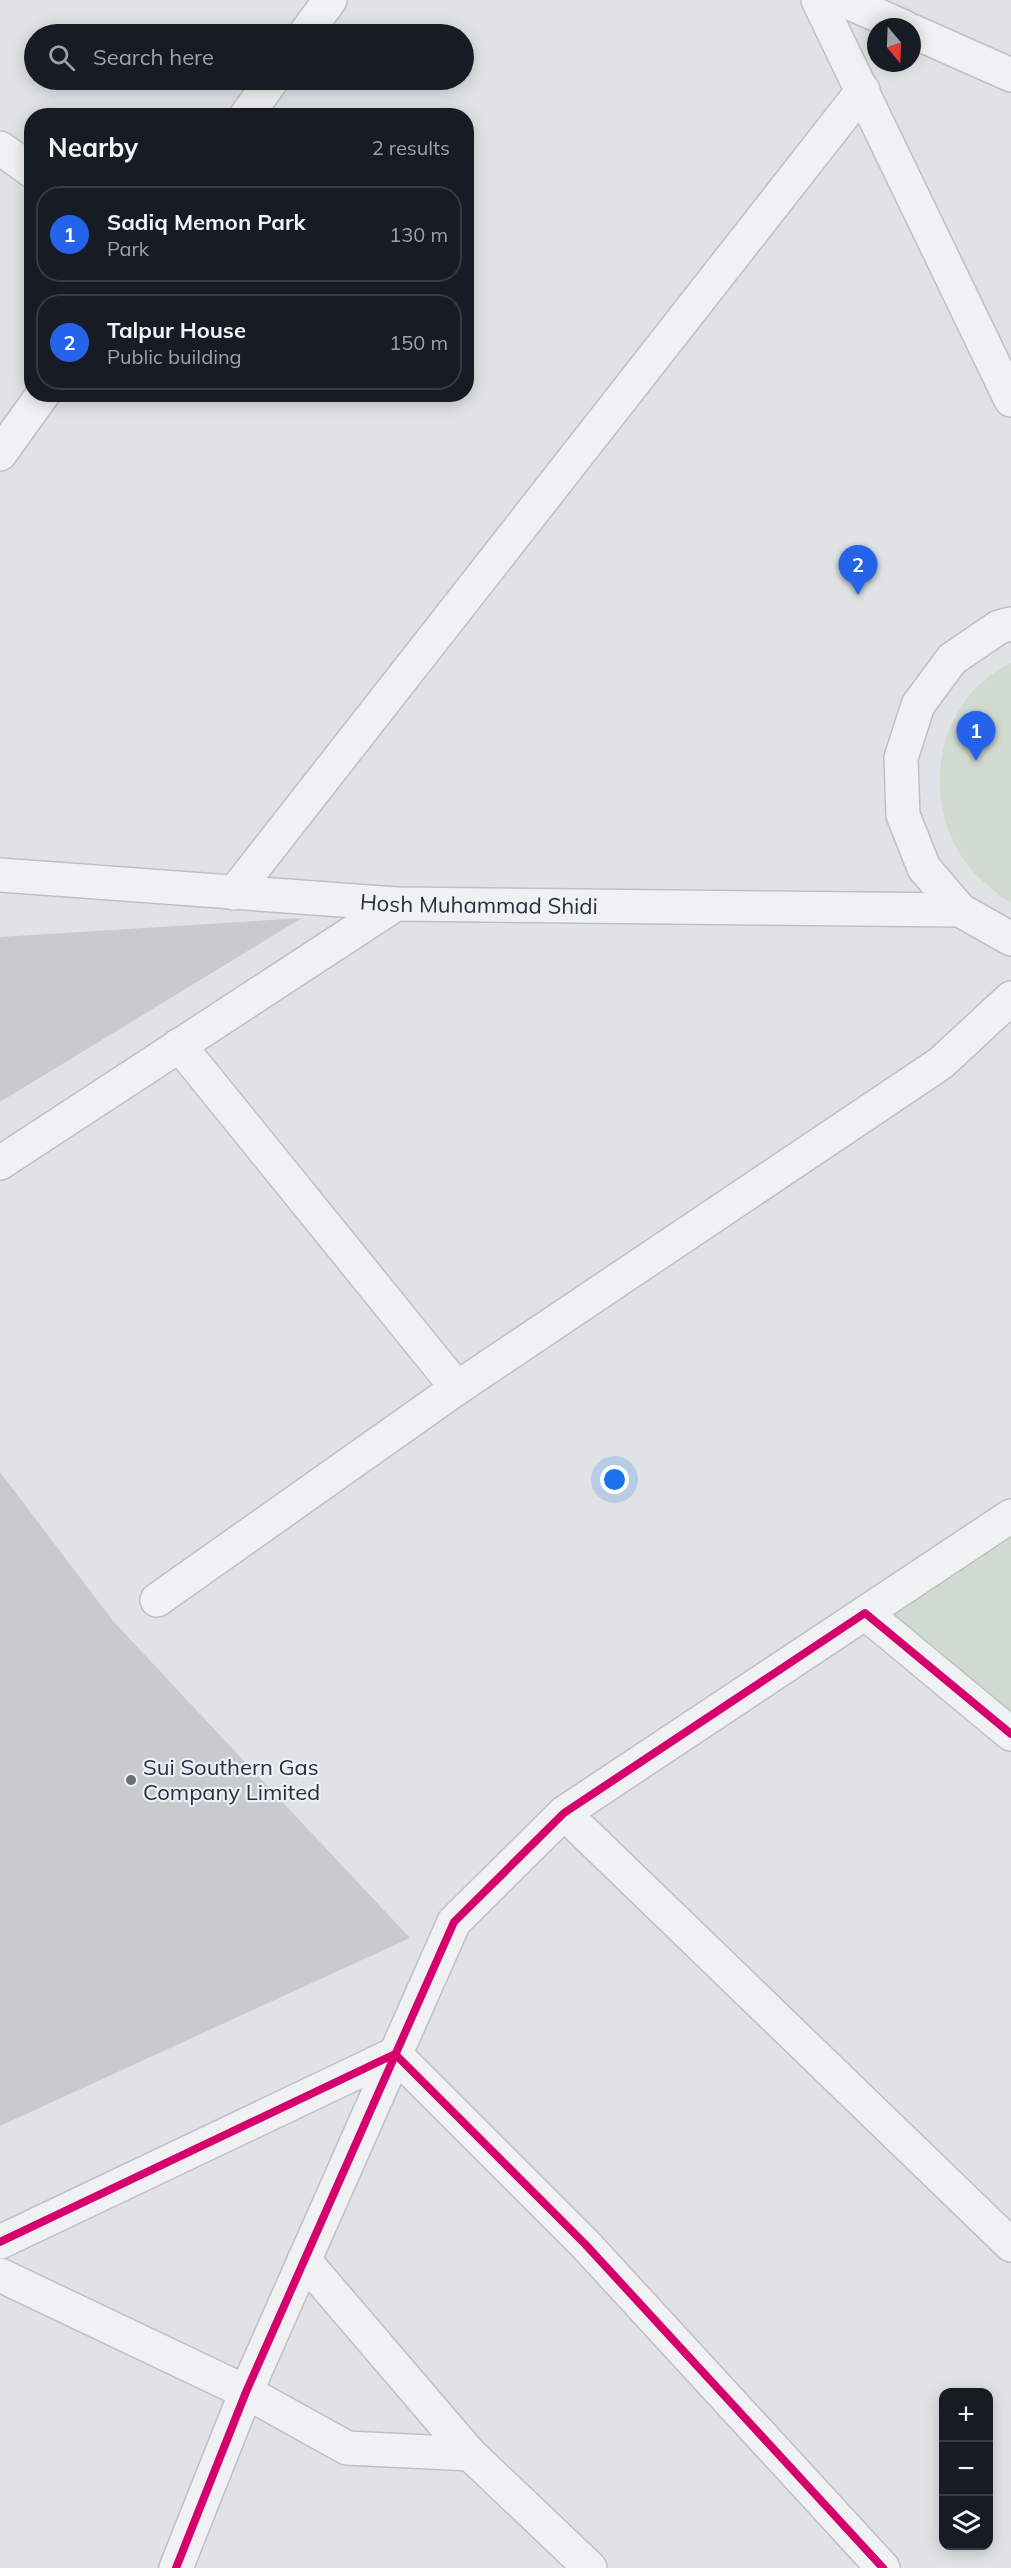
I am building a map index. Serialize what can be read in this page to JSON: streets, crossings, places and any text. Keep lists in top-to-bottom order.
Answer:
{
  "streets": {
    "street": ["Hosh Muhammad Shidi"]
  },
  "places": ["Sui Southern Gas Company Limited"],
  "north": "bottom",
  "page": {
    "search": "Search here",
    "heading": ["Nearby", "2 results"],
    "list": [
      {
        "mark": "1",
        "name": "Sadiq Memon Park",
        "note": "Park",
        "value": "130 m"
      },
      {
        "mark": "2",
        "name": "Talpur House",
        "note": "Public building",
        "value": "150 m"
      }
    ],
    "pins": ["2", "1"],
    "map_buttons": ["+", "−"]
  }
}
